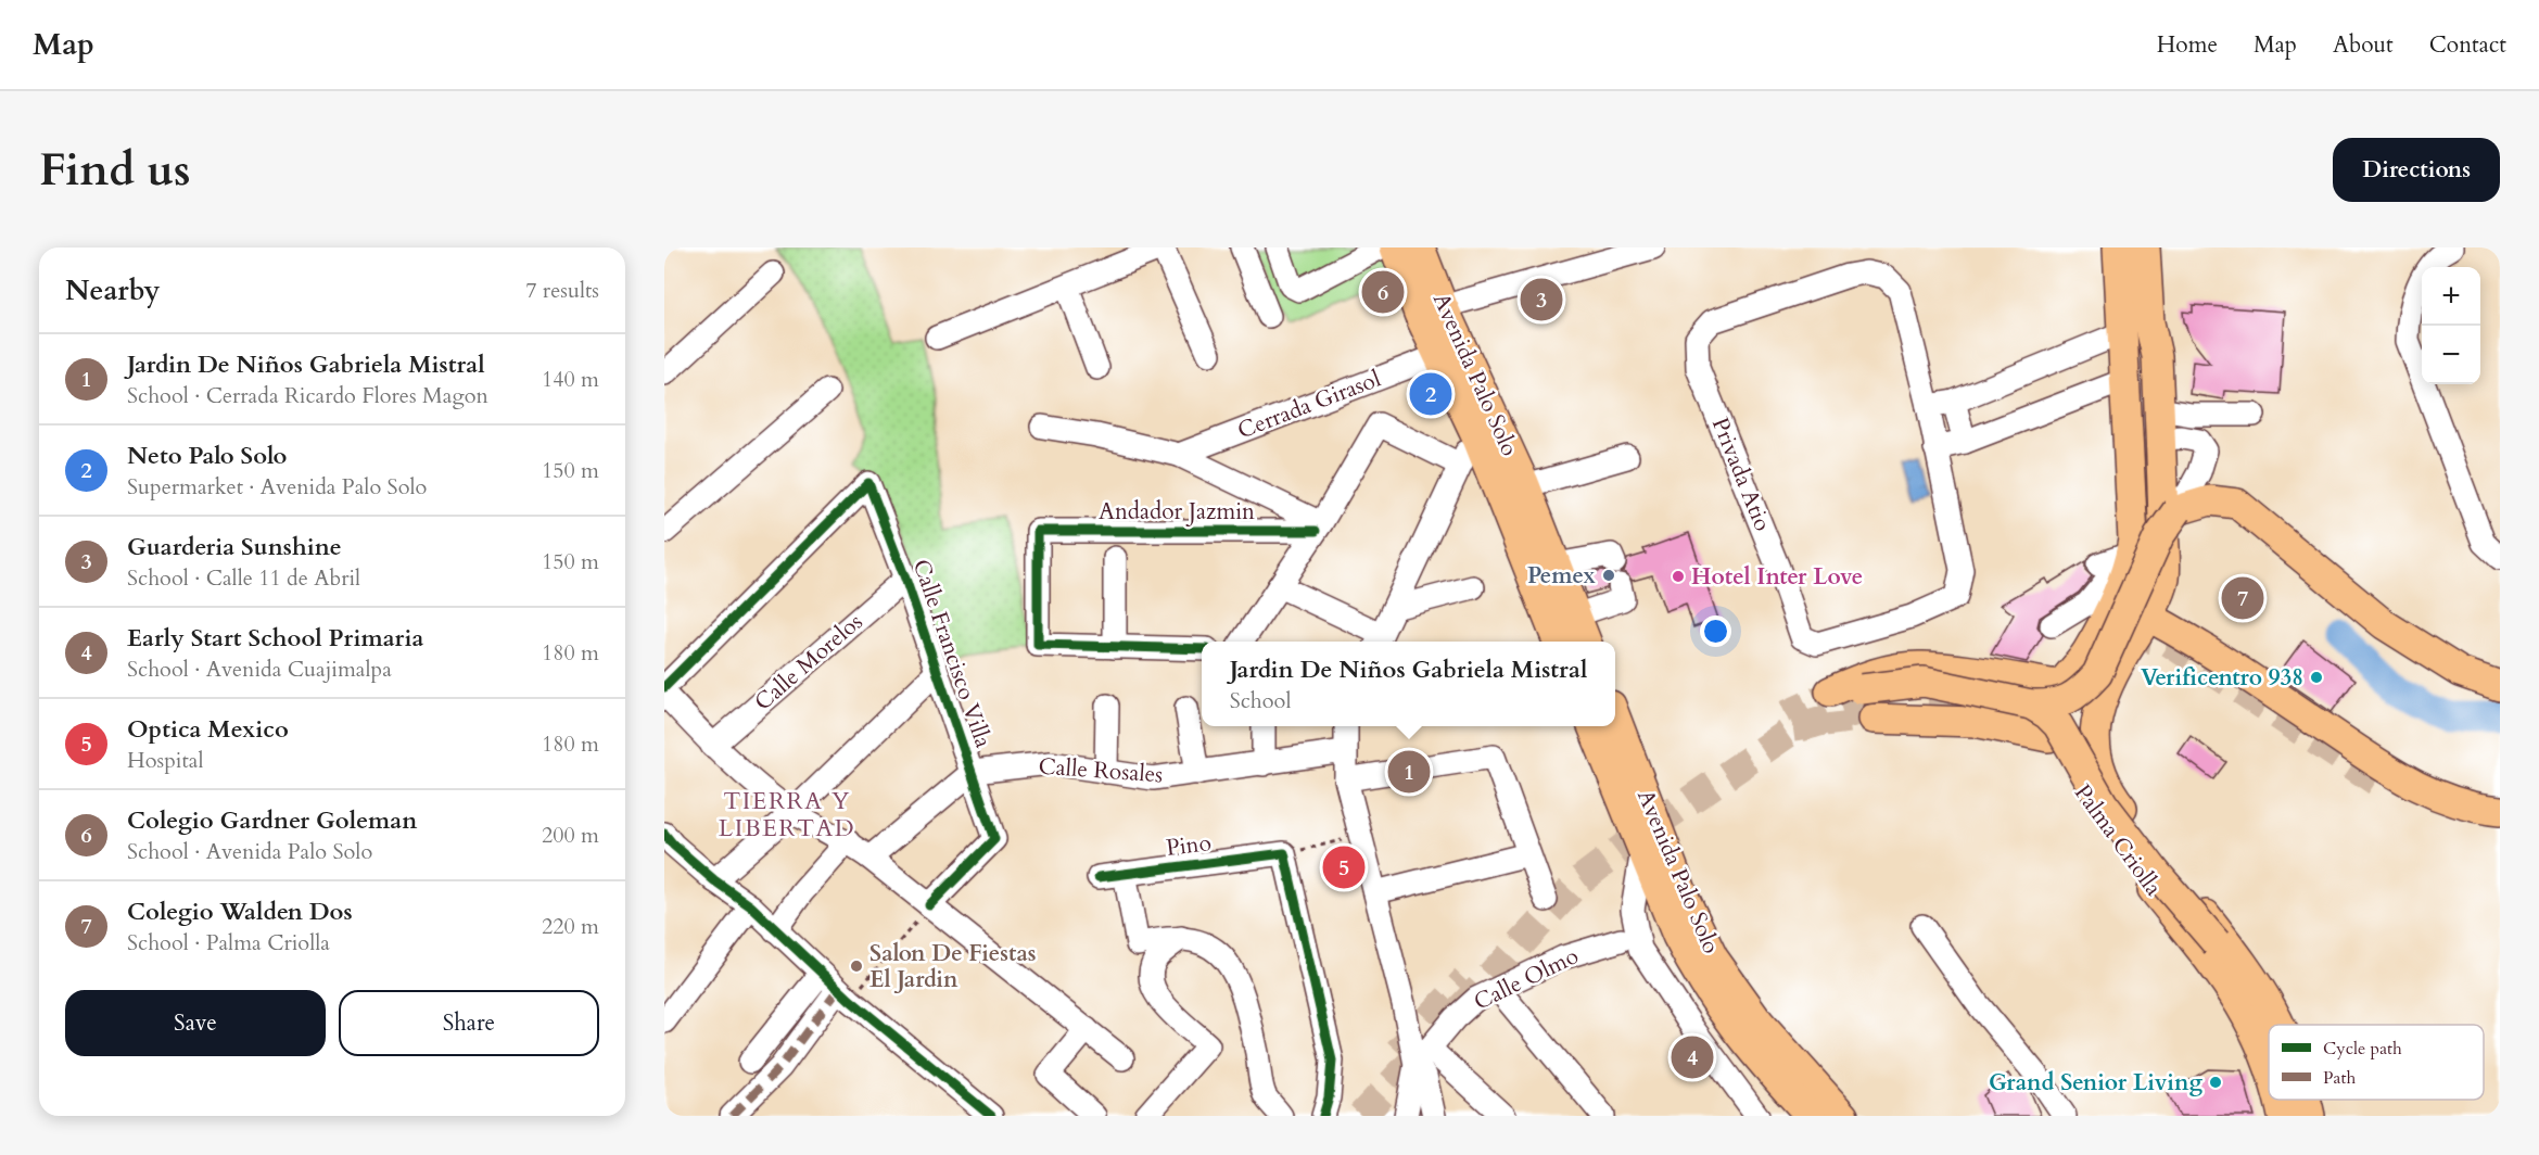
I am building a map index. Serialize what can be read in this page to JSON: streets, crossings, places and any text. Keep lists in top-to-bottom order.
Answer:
{
  "streets": {
    "main road": ["Avenida Palo Solo", "Palma Criolla"],
    "street": [
      "Cerrada Girasol",
      "Privada Atio",
      "Andador Jazmin",
      "Calle Francisco Villa",
      "Calle Morelos",
      "Calle Rosales",
      "Pino",
      "Calle Olmo"
    ]
  },
  "crossings": [
    ["Avenida Palo Solo", "Cerrada Girasol"],
    ["Calle Francisco Villa", "Calle Morelos"],
    ["Calle Francisco Villa", "Calle Rosales"]
  ],
  "districts": ["TIERRA Y LIBERTAD"],
  "places": [
    "Pemex",
    "Hotel Inter Love",
    "Verificentro 938",
    "Salon De Fiestas El Jardin",
    "Grand Senior Living"
  ],
  "legend": ["Cycle path", "Path"],
  "page": {
    "header": "Map",
    "nav": [
      "Home",
      "Map",
      "About",
      "Contact"
    ],
    "buttons": [
      "Directions",
      ["Save", "Share"]
    ],
    "title": "Find us",
    "heading": ["Nearby", "7 results"],
    "map_buttons": ["+", "−"],
    "pins": [
      "6",
      "3",
      "2",
      "7",
      "1",
      "5",
      "4"
    ],
    "list": [
      {
        "mark": "1",
        "name": "Jardin De Niños Gabriela Mistral",
        "note": "School · Cerrada Ricardo Flores Magon",
        "value": "140 m"
      },
      {
        "mark": "2",
        "name": "Neto Palo Solo",
        "note": "Supermarket · Avenida Palo Solo",
        "value": "150 m"
      },
      {
        "mark": "3",
        "name": "Guarderia Sunshine",
        "note": "School · Calle 11 de Abril",
        "value": "150 m"
      },
      {
        "mark": "4",
        "name": "Early Start School Primaria",
        "note": "School · Avenida Cuajimalpa",
        "value": "180 m"
      },
      {
        "mark": "5",
        "name": "Optica Mexico",
        "note": "Hospital",
        "value": "180 m"
      },
      {
        "mark": "6",
        "name": "Colegio Gardner Goleman",
        "note": "School · Avenida Palo Solo",
        "value": "200 m"
      },
      {
        "mark": "7",
        "name": "Colegio Walden Dos",
        "note": "School · Palma Criolla",
        "value": "220 m"
      }
    ],
    "popup": ["Jardin De Niños Gabriela Mistral", "School"]
  }
}
